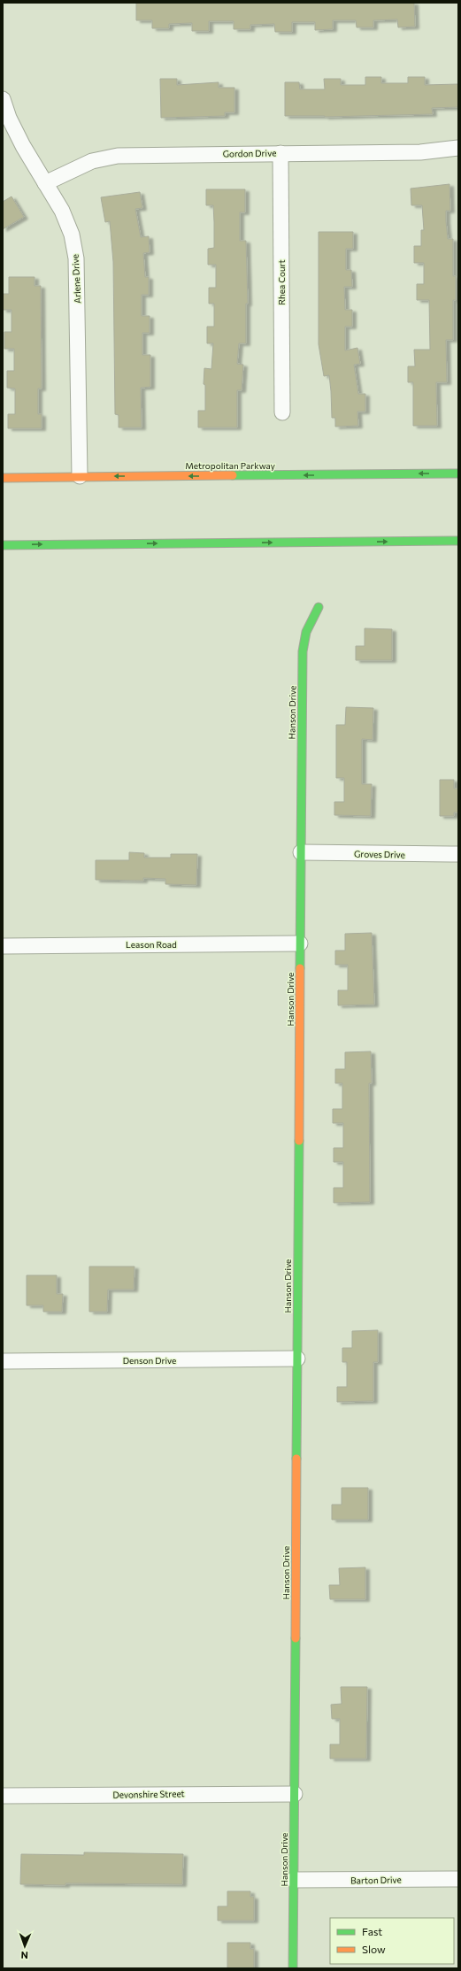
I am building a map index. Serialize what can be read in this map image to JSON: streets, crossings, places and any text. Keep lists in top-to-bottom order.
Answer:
{
  "streets": {
    "street": [
      "Gordon Drive",
      "Arlene Drive",
      "Rhea Court",
      "Metropolitan Parkway",
      "Hanson Drive",
      "Groves Drive",
      "Leason Road",
      "Denson Drive",
      "Devonshire Street",
      "Barton Drive"
    ]
  },
  "crossings": [
    ["Gordon Drive", "Arlene Drive"],
    ["Gordon Drive", "Rhea Court"],
    ["Arlene Drive", "Metropolitan Parkway"],
    ["Hanson Drive", "Groves Drive"],
    ["Hanson Drive", "Leason Road"],
    ["Hanson Drive", "Denson Drive"],
    ["Hanson Drive", "Devonshire Street"],
    ["Hanson Drive", "Barton Drive"]
  ],
  "legend": ["Fast", "Slow"],
  "north": "bottom"
}
